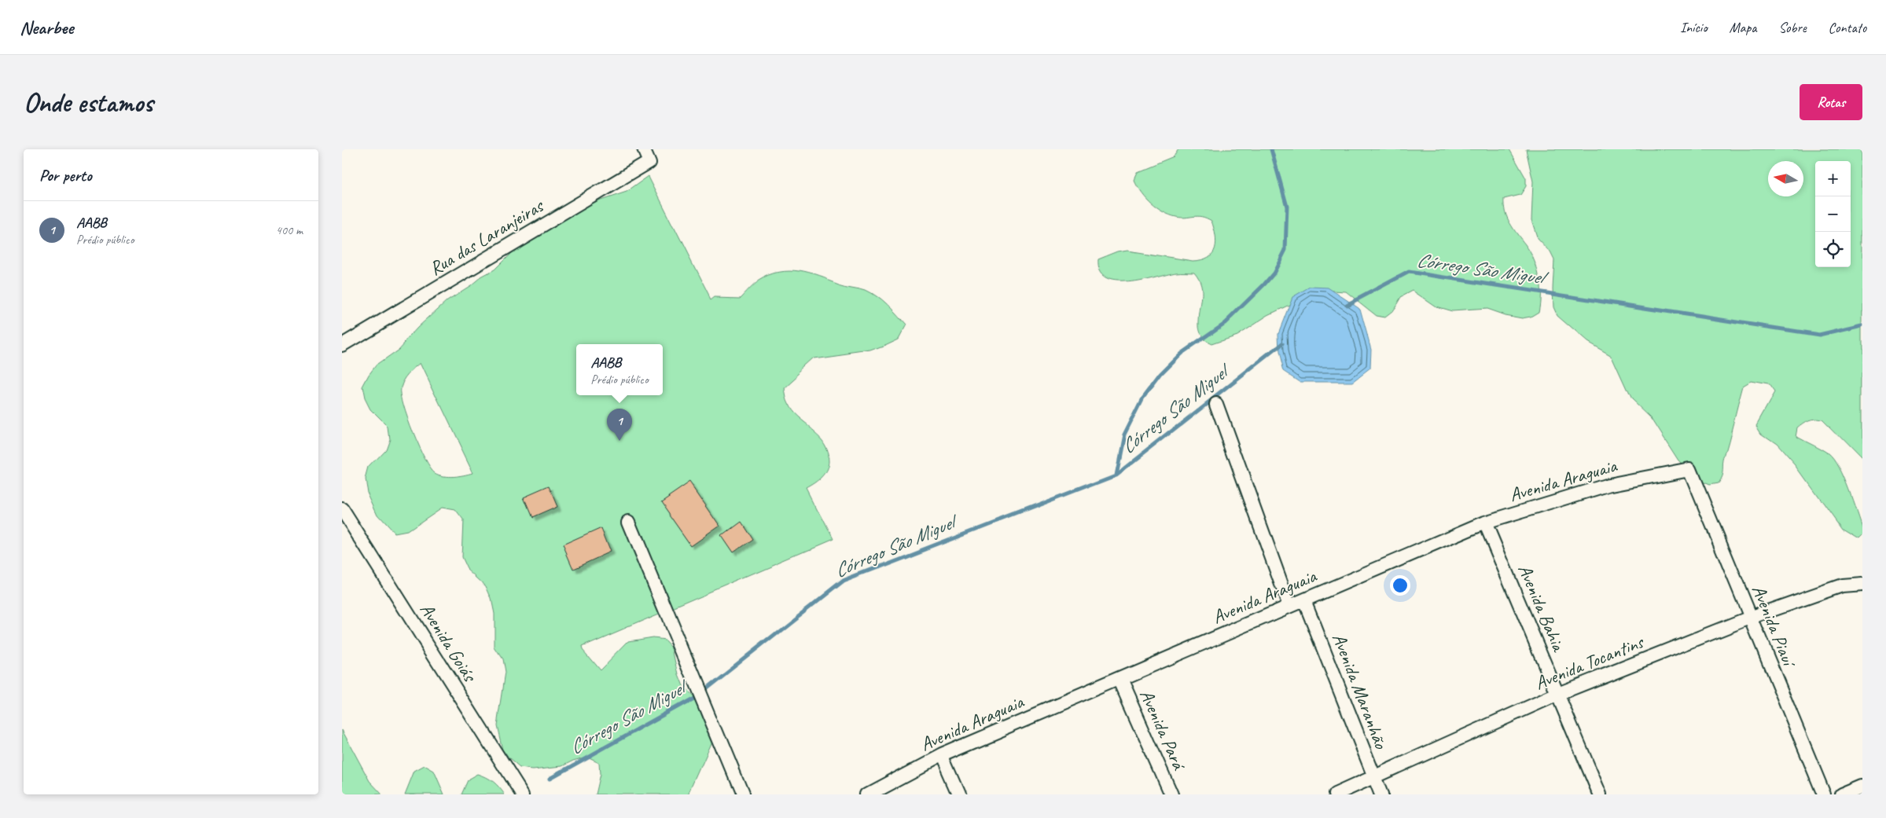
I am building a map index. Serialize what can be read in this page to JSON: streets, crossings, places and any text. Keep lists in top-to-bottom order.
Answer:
{
  "streets": {
    "street": [
      "Rua das Laranjeiras",
      "Avenida Araguaia",
      "Avenida Bahia",
      "Avenida Piauí",
      "Avenida Goiás",
      "Avenida Tocantins",
      "Avenida Maranhão",
      "Avenida Pará"
    ]
  },
  "crossings": [
    ["Avenida Araguaia", "Avenida Bahia"],
    ["Avenida Araguaia", "Avenida Piauí"],
    ["Avenida Araguaia", "Avenida Maranhão"],
    ["Avenida Araguaia", "Avenida Pará"],
    ["Avenida Bahia", "Avenida Tocantins"],
    ["Avenida Piauí", "Avenida Tocantins"],
    ["Avenida Tocantins", "Avenida Maranhão"]
  ],
  "water": ["Córrego São Miguel"],
  "north": "left",
  "page": {
    "header": "Nearbee",
    "nav": [
      "Início",
      "Mapa",
      "Sobre",
      "Contato"
    ],
    "buttons": "Rotas",
    "title": "Onde estamos",
    "heading": "Por perto",
    "map_buttons": ["+", "−"],
    "list": [
      {
        "mark": "1",
        "name": "AABB",
        "note": "Prédio público",
        "value": "400 m"
      }
    ],
    "popup": ["AABB", "Prédio público"],
    "pins": "1"
  }
}
